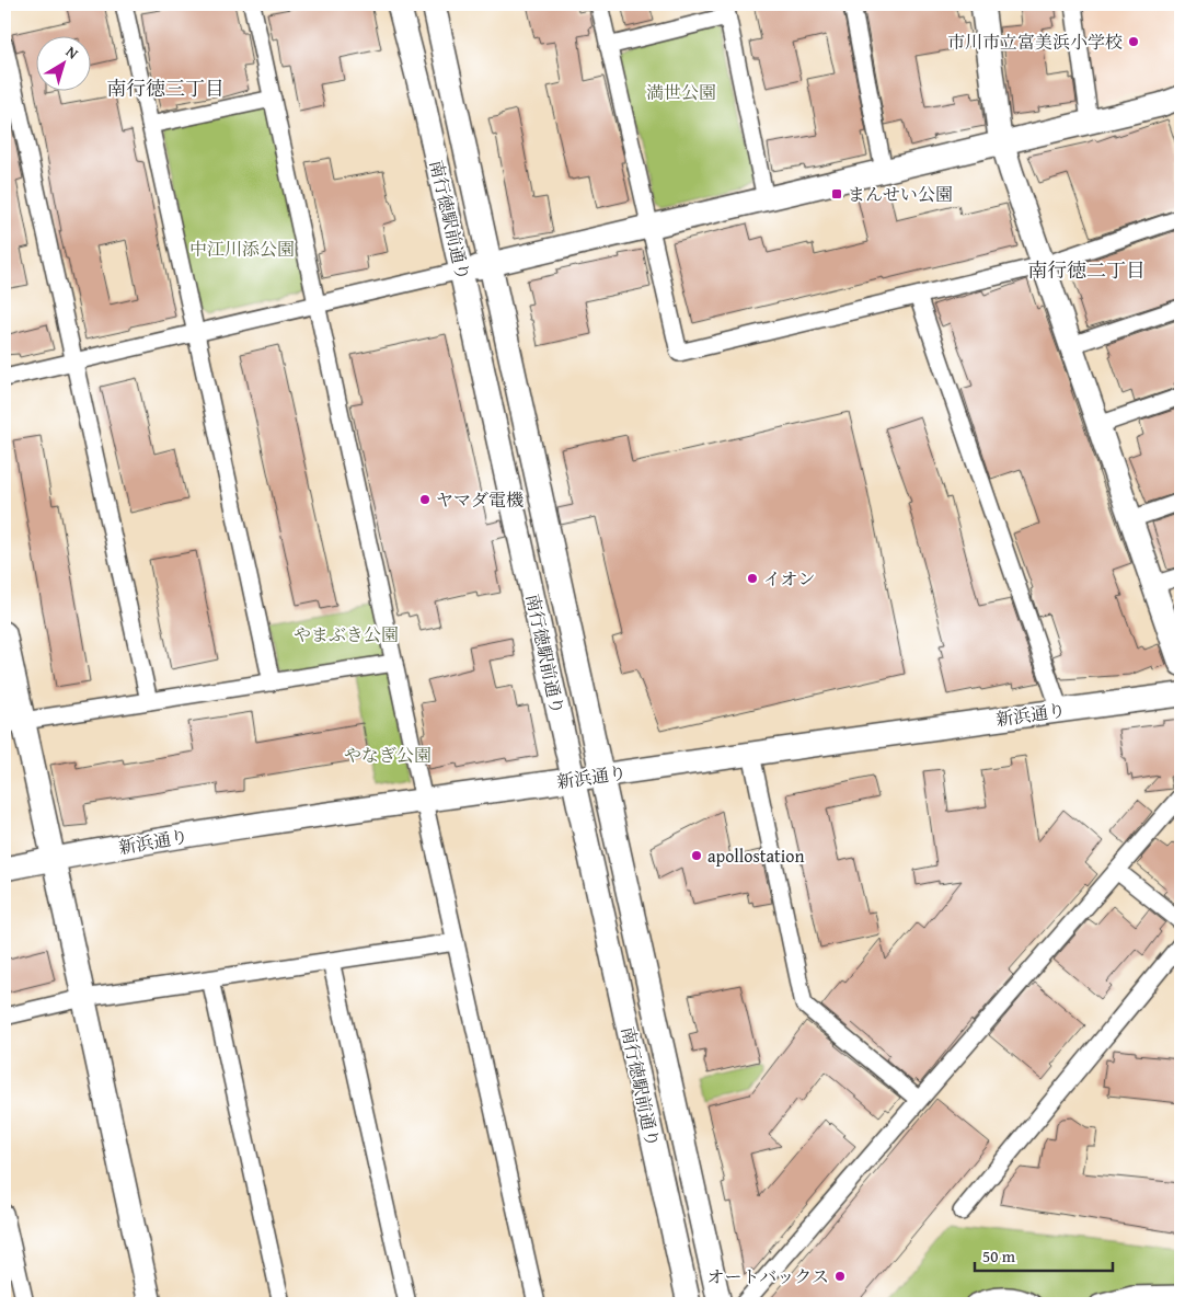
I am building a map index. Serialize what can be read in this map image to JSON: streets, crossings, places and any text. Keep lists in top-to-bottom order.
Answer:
{
  "streets": {
    "street": ["南行徳駅前通り", "新浜通り"]
  },
  "crossings": [
    ["南行徳駅前通り", "新浜通り"]
  ],
  "districts": ["南行徳三丁目", "南行徳二丁目"],
  "parks": [
    "満世公園",
    "中江川添公園",
    "やまぶき公園",
    "やなぎ公園"
  ],
  "places": {
    "other": [
      "市川市立富美浜小学校",
      "ヤマダ電機",
      "イオン",
      "apollostation",
      "オートバックス"
    ],
    "transit": ["まんせい公園"]
  },
  "scale_bar": "50 m",
  "north": "top right"
}
